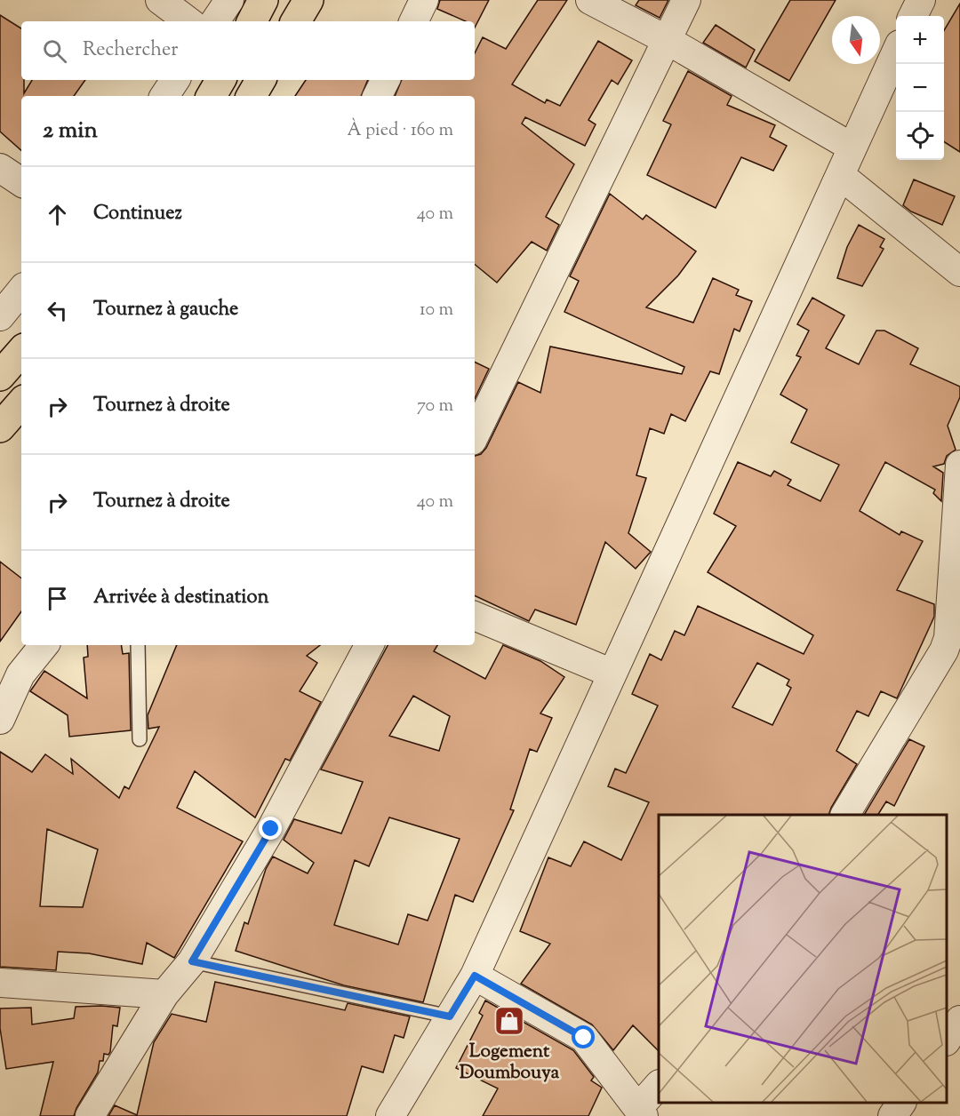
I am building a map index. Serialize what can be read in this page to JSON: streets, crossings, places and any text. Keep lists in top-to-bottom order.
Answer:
{
  "places": {
    "shop": ["Logement Doumbouya"]
  },
  "north": "bottom",
  "page": {
    "map_buttons": ["+", "−"],
    "search": "Rechercher",
    "heading": ["2 min", "À pied · 160 m"],
    "list": [
      ["Continuez", "40 m"],
      ["Tournez à gauche", "10 m"],
      ["Tournez à droite", "70 m"],
      ["Tournez à droite", "40 m"],
      "Arrivée à destination"
    ]
  }
}
